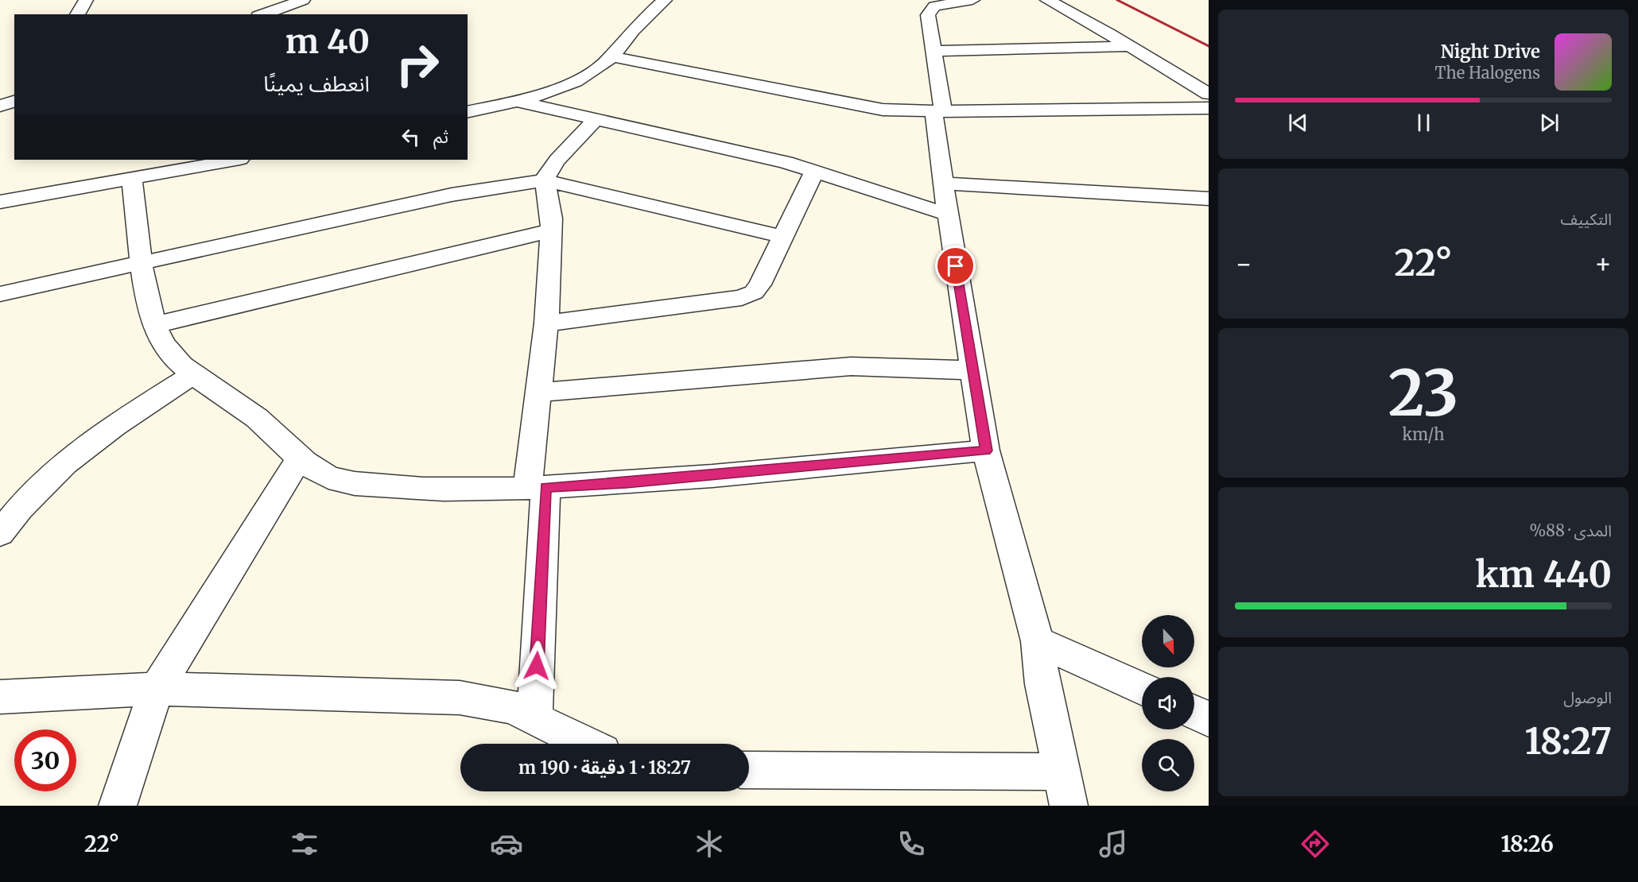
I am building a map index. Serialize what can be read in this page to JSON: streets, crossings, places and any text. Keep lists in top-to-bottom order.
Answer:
{
  "north": "bottom",
  "page": {
    "turn": ["40 m", "انعطف يمينًا"],
    "song": ["Night Drive", "The Halogens"],
    "then": "ثم",
    "tile": [
      "التكييف",
      ["23", "km/h"],
      ["المدى · 88%", "440 km"],
      ["الوصول", "18:27"]
    ],
    "heat": ["−", "22°", "+"],
    "limit": "30",
    "trip": "18:27 · 1 دقيقة · 190 m",
    "tabs": ["18:26", "22°"]
  }
}
